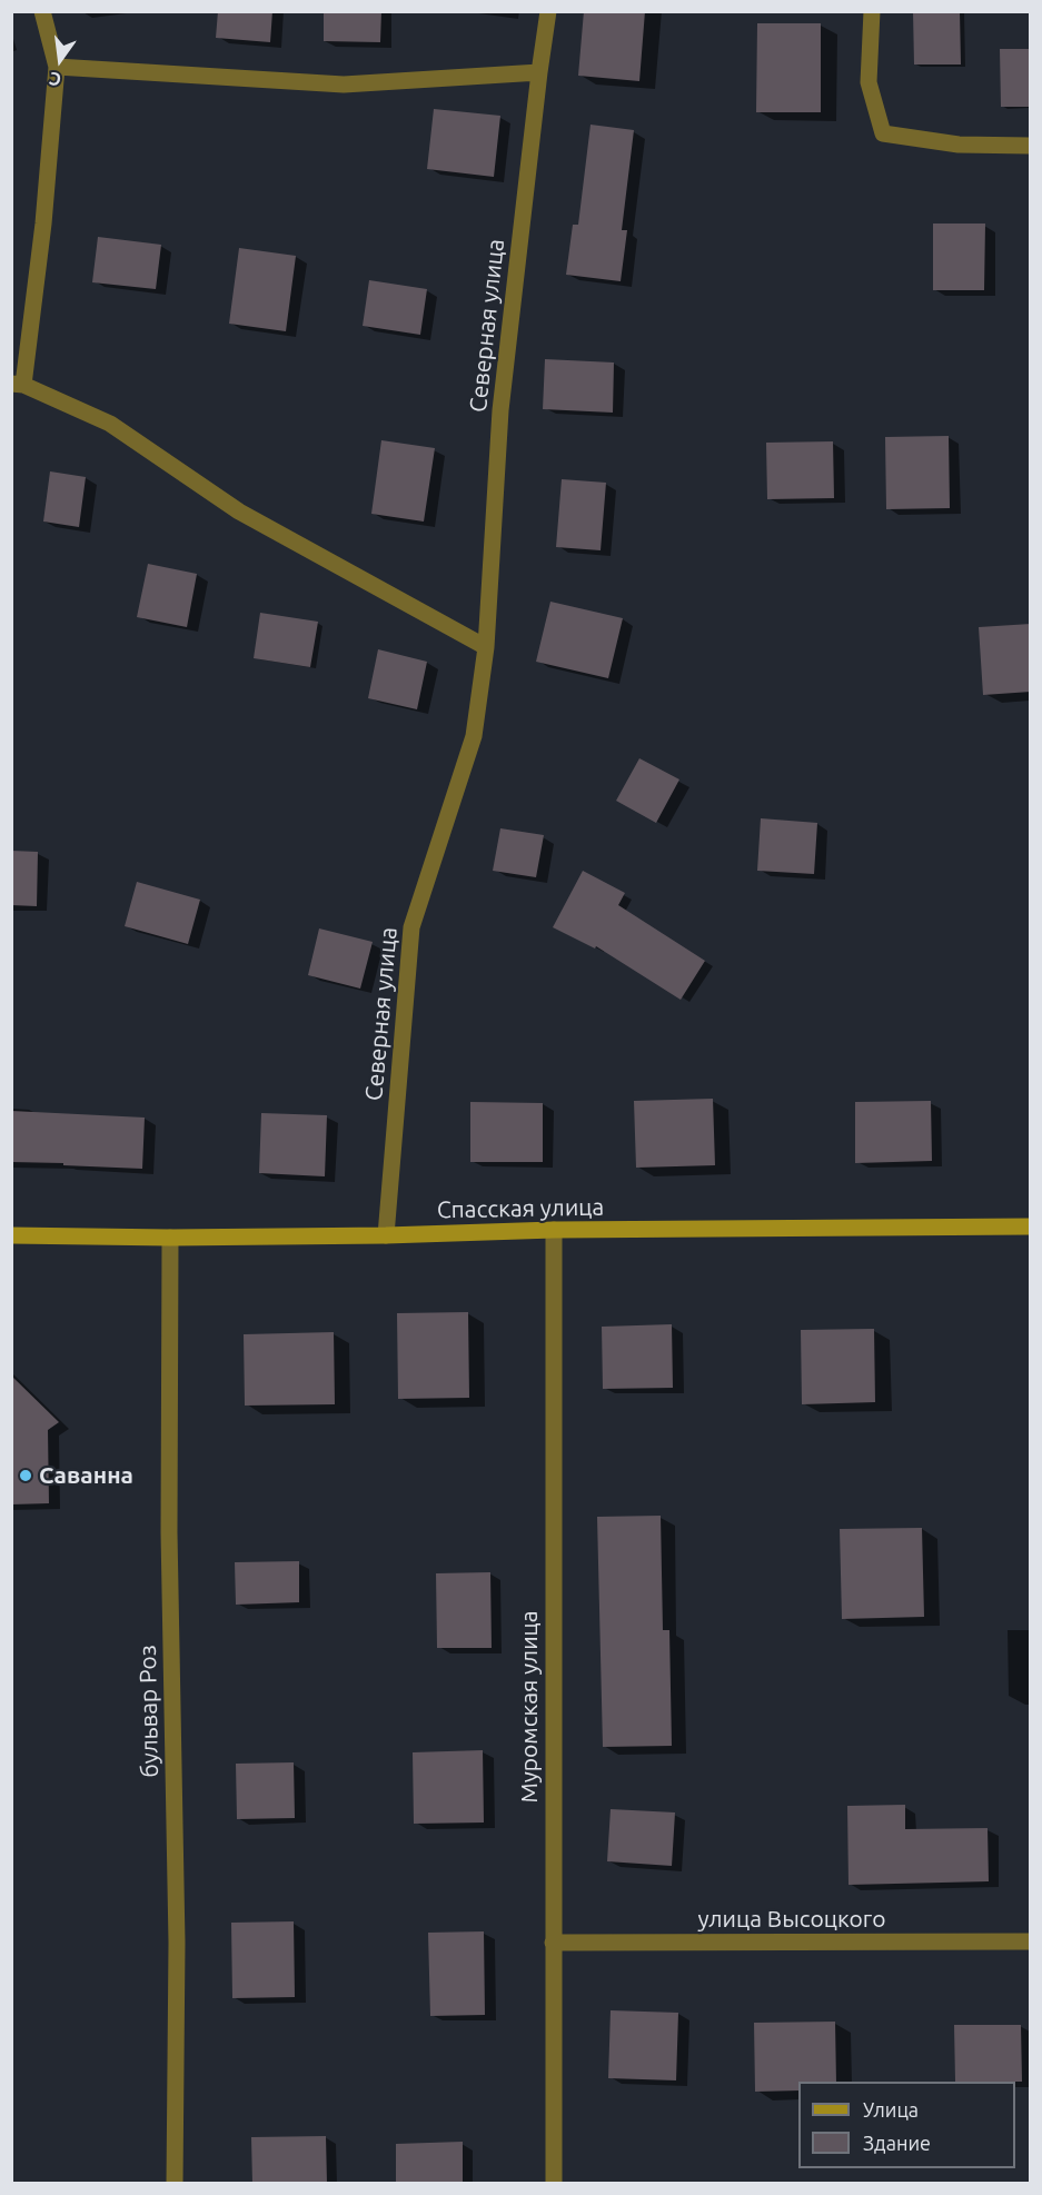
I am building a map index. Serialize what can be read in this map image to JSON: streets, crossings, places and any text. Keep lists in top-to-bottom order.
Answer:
{
  "streets": {
    "street": [
      "Северная улица",
      "Спасская улица",
      "Муромская улица",
      "бульвар Роз",
      "улица Высоцкого"
    ]
  },
  "crossings": [
    ["Северная улица", "Спасская улица"],
    ["Спасская улица", "Муромская улица"],
    ["Спасская улица", "бульвар Роз"],
    ["Муромская улица", "улица Высоцкого"]
  ],
  "places": ["Саванна"],
  "legend": ["Улица", "Здание"],
  "north": "bottom"
}
